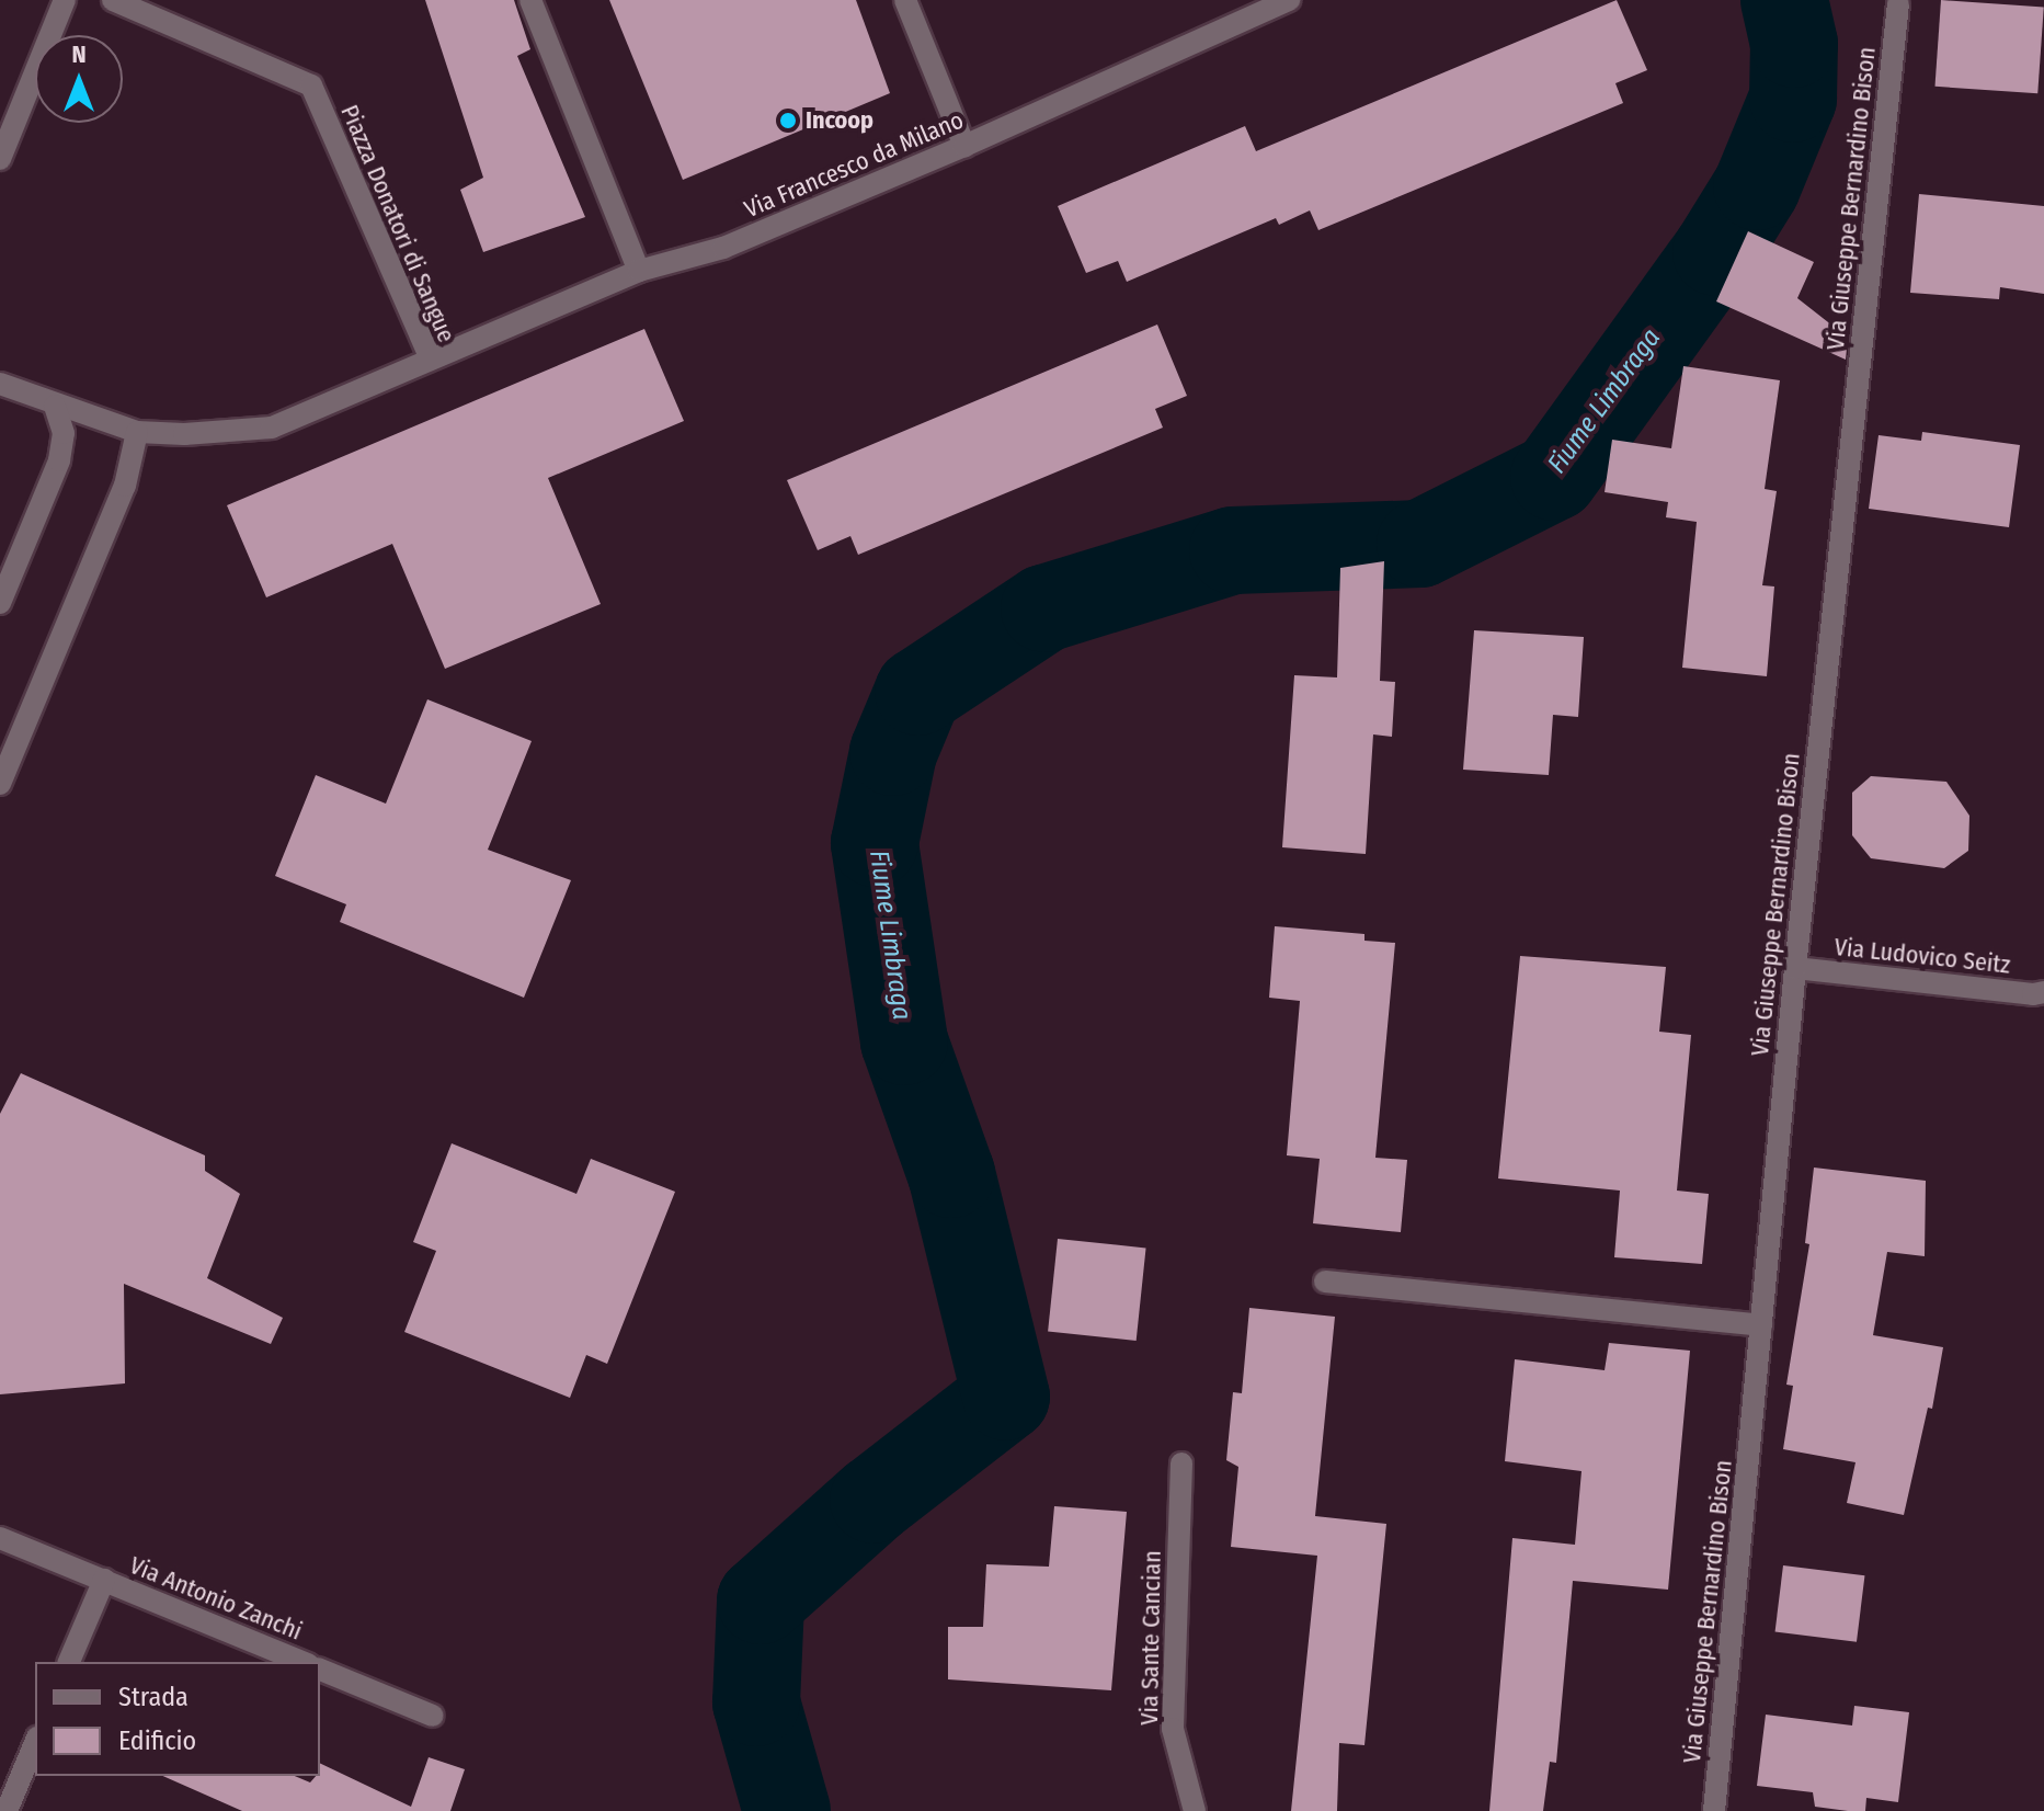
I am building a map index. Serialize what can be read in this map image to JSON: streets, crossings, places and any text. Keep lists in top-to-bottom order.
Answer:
{
  "streets": {
    "street": [
      "Via Francesco da Milano",
      "Via Giuseppe Bernardino Bison",
      "Piazza Donatori di Sangue",
      "Via Ludovico Seitz",
      "Via Antonio Zanchi",
      "Via Sante Cancian"
    ]
  },
  "crossings": [
    ["Via Francesco da Milano", "Piazza Donatori di Sangue"],
    ["Via Giuseppe Bernardino Bison", "Via Ludovico Seitz"]
  ],
  "water": ["Fiume Limbraga"],
  "places": ["Incoop"],
  "legend": ["Strada", "Edificio"],
  "north": "top"
}
